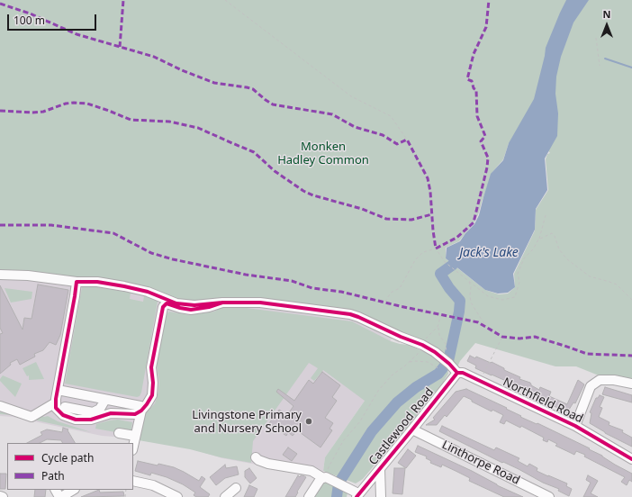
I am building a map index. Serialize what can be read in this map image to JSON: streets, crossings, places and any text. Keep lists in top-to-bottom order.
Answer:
{
  "streets": {
    "street": ["Northfield Road", "Castlewood Road", "Linthorpe Road"]
  },
  "crossings": [
    ["Northfield Road", "Castlewood Road"],
    ["Castlewood Road", "Linthorpe Road"]
  ],
  "water": ["Jack's Lake"],
  "parks": ["Monken Hadley Common"],
  "places": ["Livingstone Primary and Nursery School"],
  "legend": ["Cycle path", "Path"],
  "scale_bar": "100 m",
  "north": "top"
}
